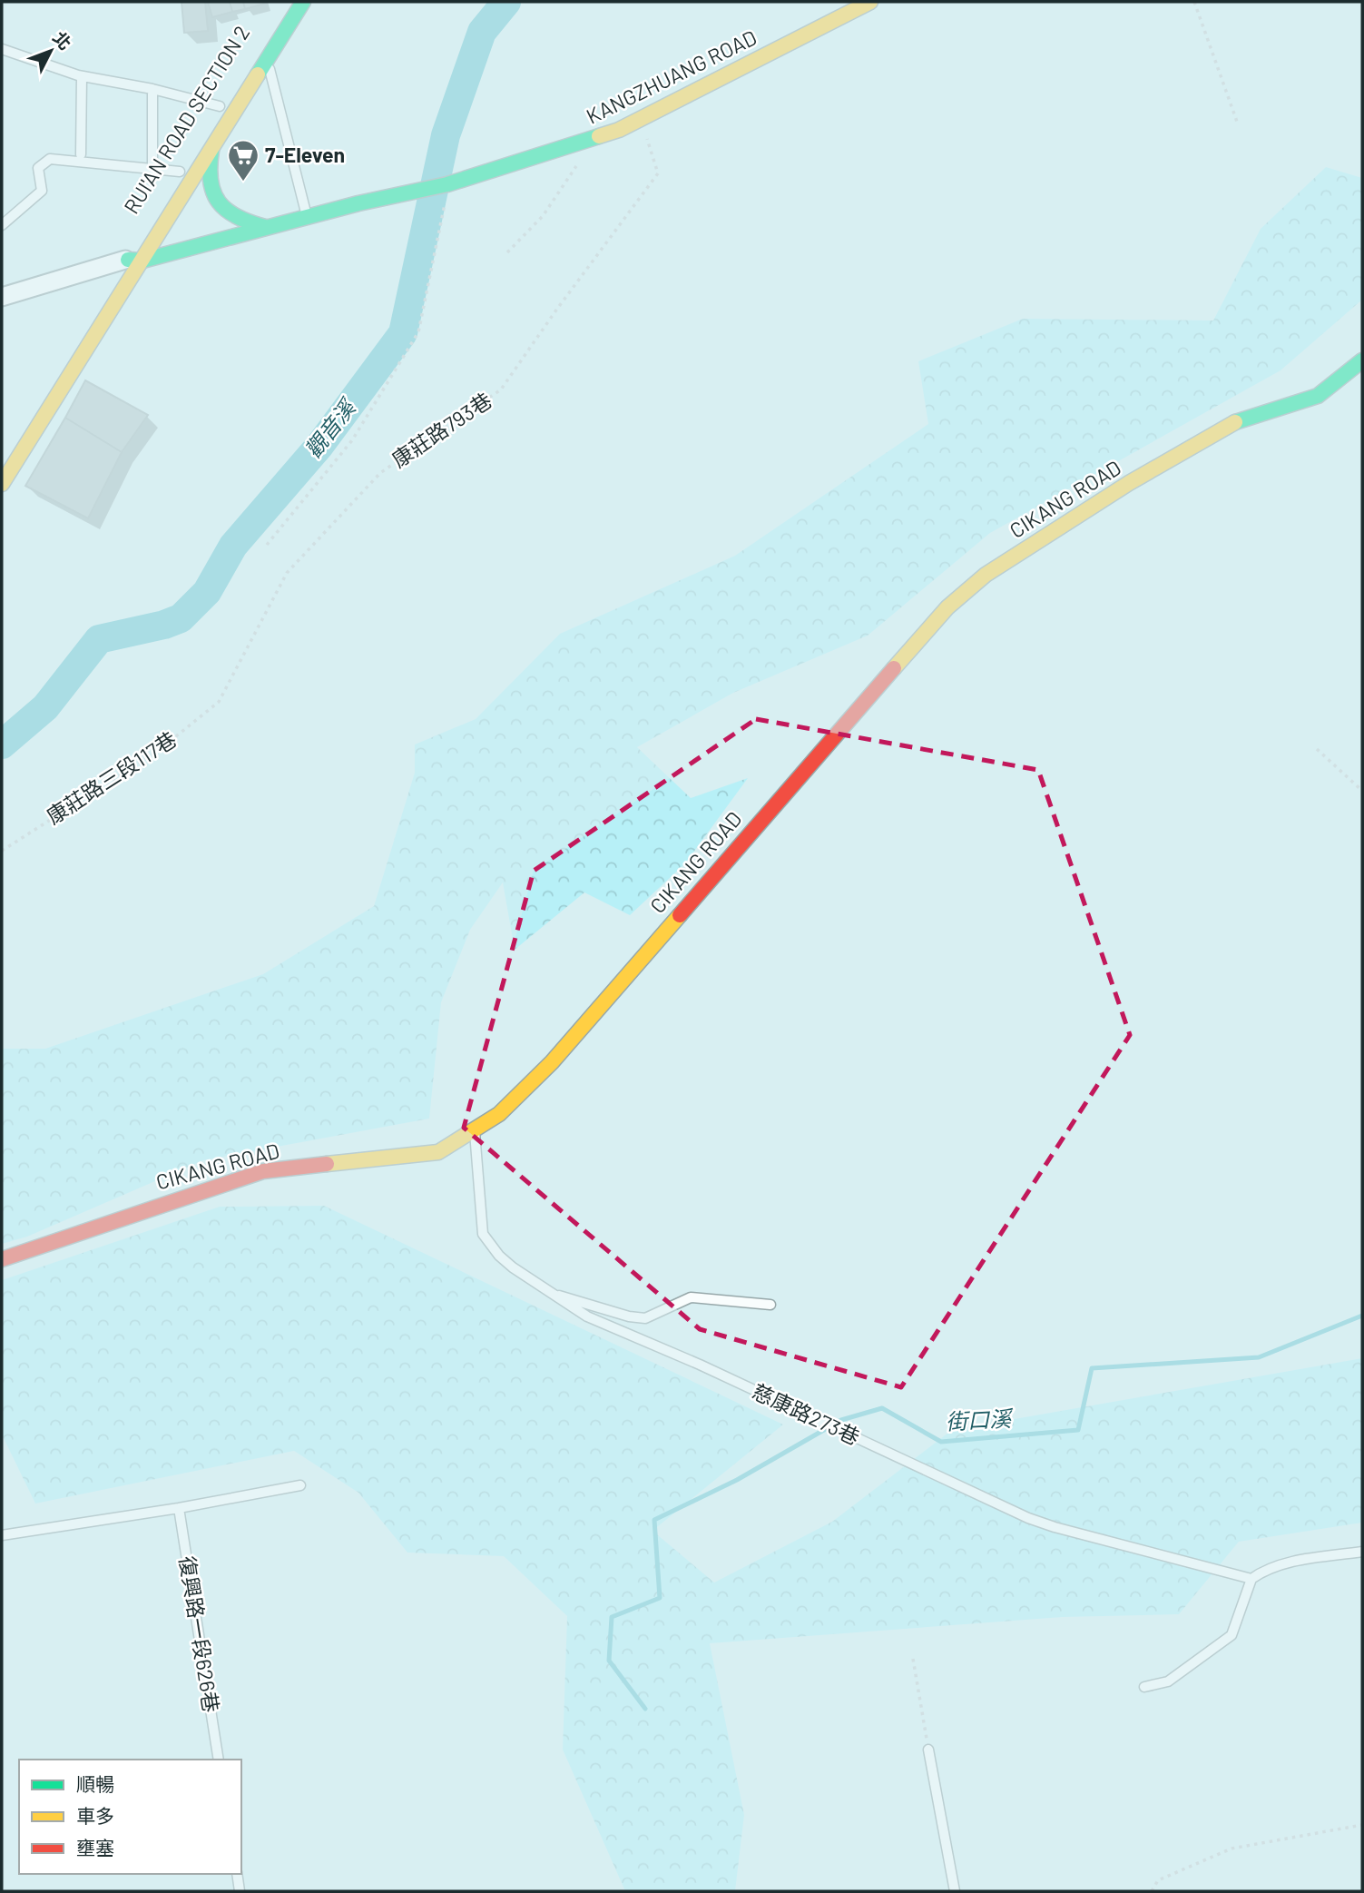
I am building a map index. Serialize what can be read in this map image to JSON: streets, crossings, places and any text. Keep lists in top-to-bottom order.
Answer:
{
  "streets": {
    "street": ["KANGZHUANG ROAD", "RUI'AN ROAD SECTION 2", "CIKANG ROAD"],
    "lane": ["慈康路273巷", "復興路一段626巷"],
    "path": ["康莊路793巷", "康莊路三段117巷"]
  },
  "crossings": [
    ["KANGZHUANG ROAD", "RUI'AN ROAD SECTION 2"],
    ["KANGZHUANG ROAD", "康莊路793巷"],
    ["康莊路793巷", "康莊路三段117巷"],
    ["CIKANG ROAD", "慈康路273巷"]
  ],
  "water": ["觀音溪", "街口溪"],
  "places": {
    "supermarket": ["7-Eleven"]
  },
  "legend": ["順暢", "車多", "壅塞"],
  "north": "top right"
}
